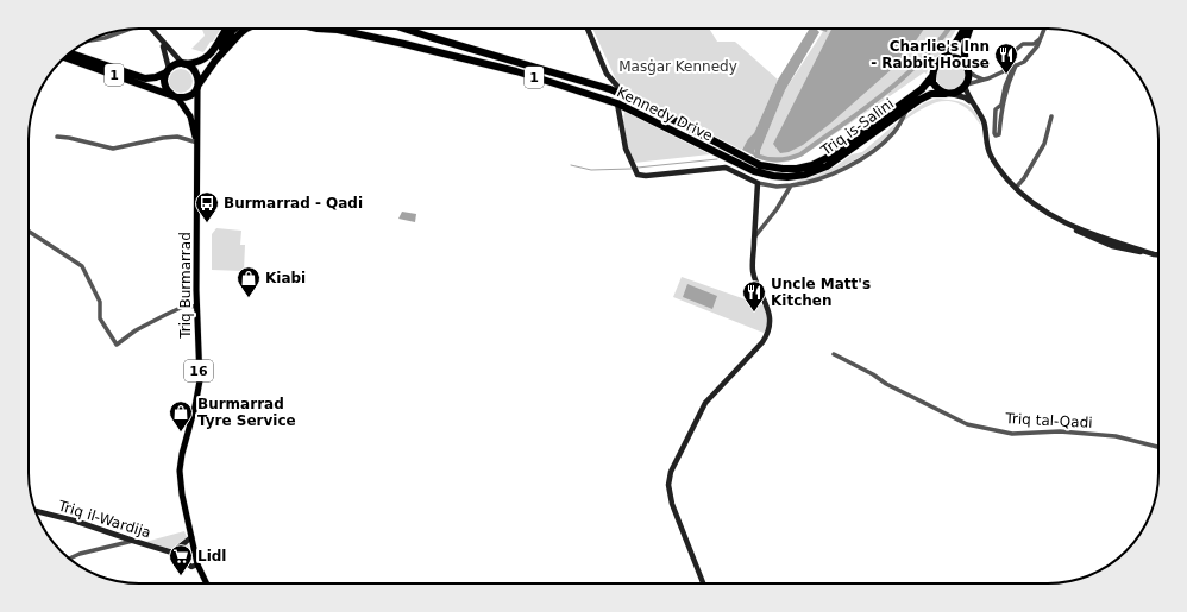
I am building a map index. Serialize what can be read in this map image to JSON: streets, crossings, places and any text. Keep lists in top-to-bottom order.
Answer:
{
  "streets": {
    "highway": ["1", "Kennedy Drive", "Triq is-Salini"],
    "main road": ["Triq Burmarrad", "16"],
    "street": ["Triq tal-Qadi", "Triq il-Wardija"]
  },
  "crossings": [
    ["1", "Kennedy Drive"],
    ["1", "Triq is-Salini"],
    ["1", "Triq Burmarrad"],
    ["Kennedy Drive", "Triq is-Salini"],
    ["Kennedy Drive", "Triq Burmarrad"],
    ["Triq Burmarrad", "Triq il-Wardija"]
  ],
  "parks": ["Masġar Kennedy"],
  "places": {
    "restaurant": ["Charlie's Inn - Rabbit House", "Uncle Matt's Kitchen"],
    "bus stop": ["Burmarrad - Qadi"],
    "shop": ["Kiabi", "Burmarrad Tyre Service"],
    "supermarket": ["Lidl"]
  }
}
